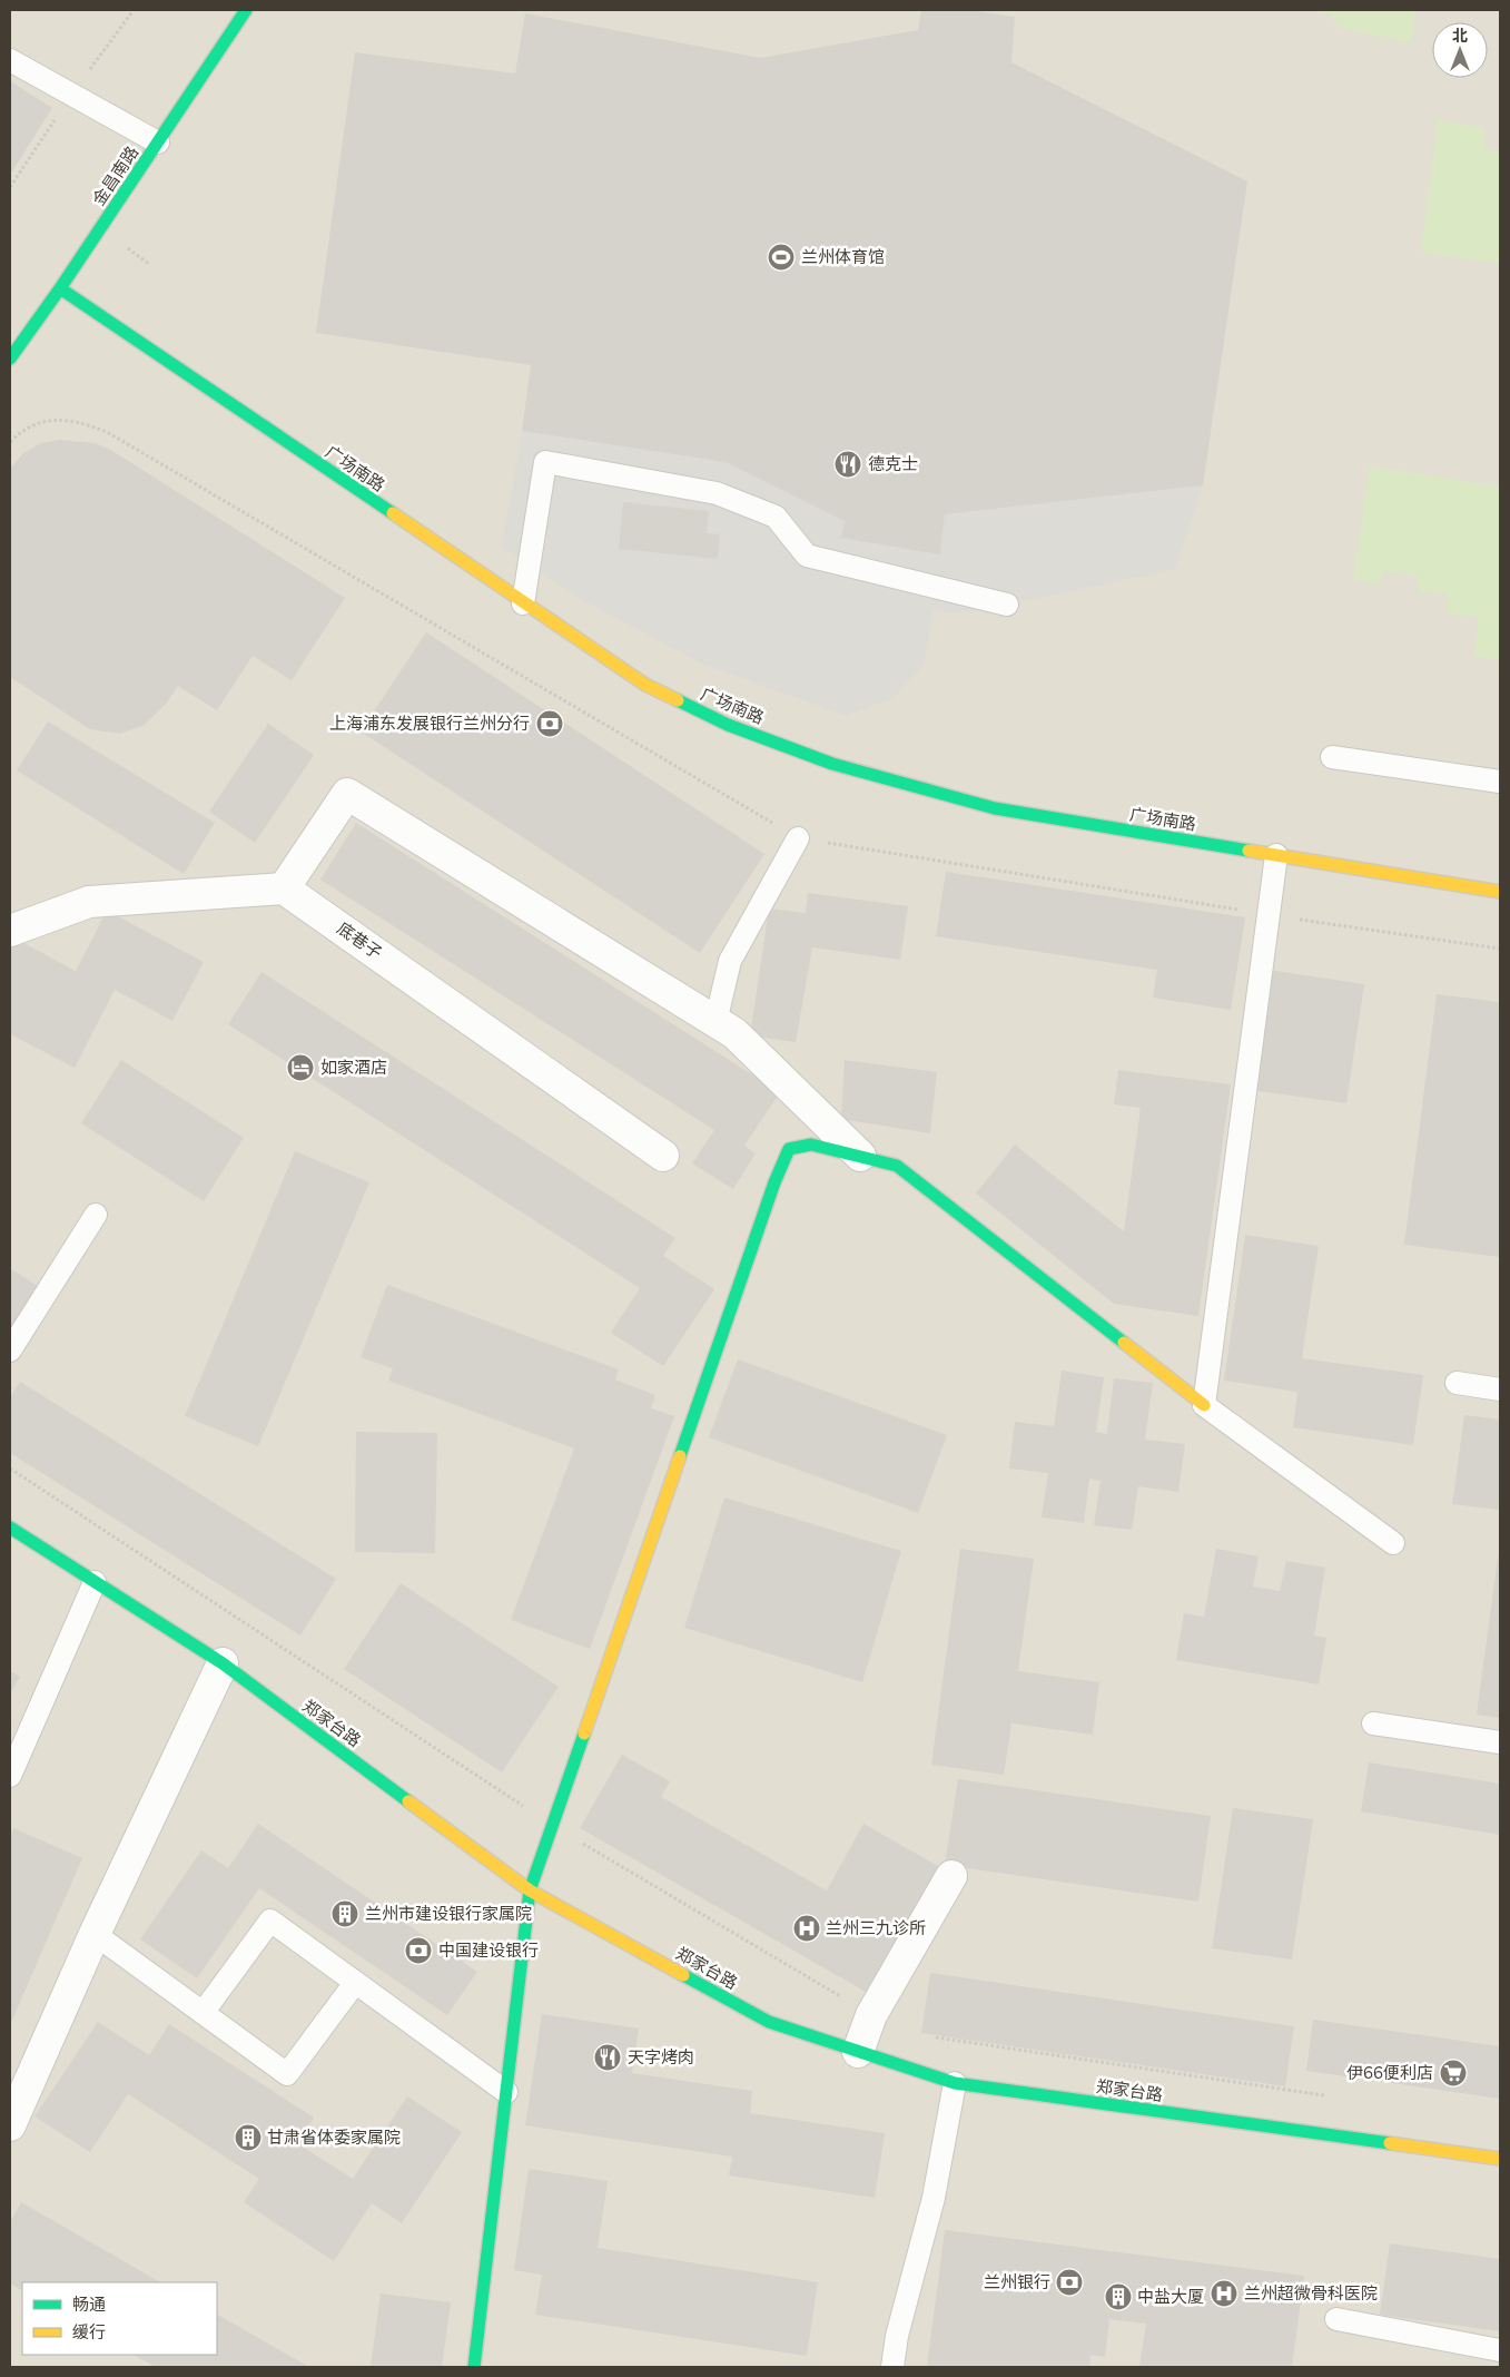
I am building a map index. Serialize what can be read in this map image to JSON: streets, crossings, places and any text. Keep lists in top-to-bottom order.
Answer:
{
  "streets": {
    "street": [
      "金昌南路",
      "广场南路",
      "底巷子",
      "郑家台路"
    ]
  },
  "crossings": [
    ["金昌南路", "广场南路"]
  ],
  "places": {
    "sports": ["兰州体育馆"],
    "restaurant": ["德克士", "天字烤肉"],
    "bank": ["上海浦东发展银行兰州分行", "中国建设银行", "兰州银行"],
    "hotel": ["如家酒店"],
    "building": ["兰州市建设银行家属院", "甘肃省体委家属院", "中盐大厦"],
    "hospital": ["兰州三九诊所", "兰州超微骨科医院"],
    "supermarket": ["伊66便利店"]
  },
  "legend": ["畅通", "缓行"],
  "north": "top"
}
